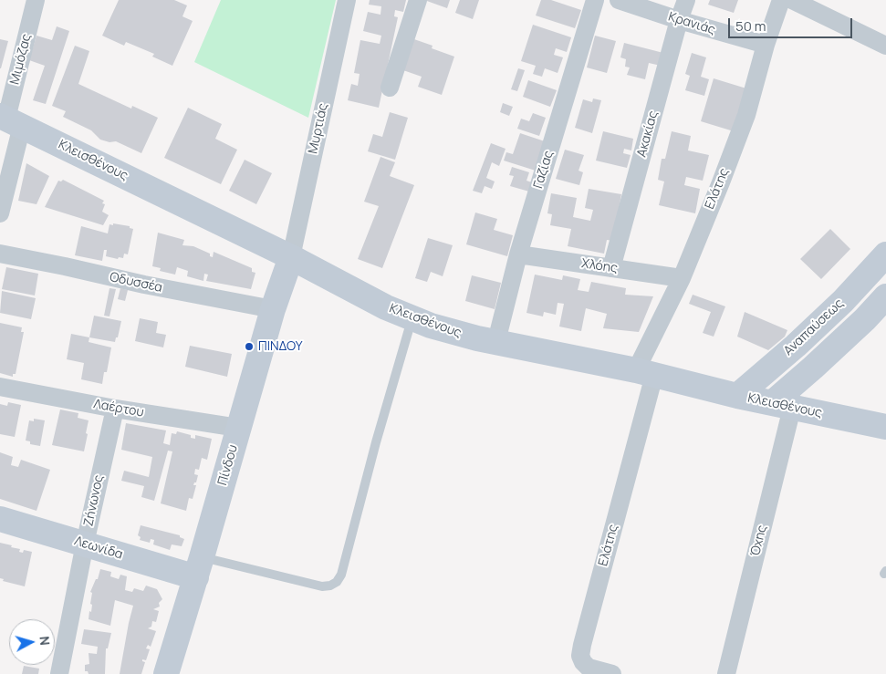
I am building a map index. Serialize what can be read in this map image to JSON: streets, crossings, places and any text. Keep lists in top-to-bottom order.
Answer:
{
  "streets": {
    "main road": [
      "Κλεισθένους",
      "Αναπαύσεως",
      "Πίνδου",
      "Λεωνίδα"
    ],
    "street": [
      "Κρανιάς",
      "Μιμόζας",
      "Μυρτιάς",
      "Ακακίας",
      "Γαζίας",
      "Ελάτης",
      "Χλόης",
      "Οδυσσέα",
      "Λαέρτου",
      "Ζήνωνος",
      "Όχης"
    ]
  },
  "crossings": [
    ["Κρανιάς", "Ακακίας"],
    ["Κρανιάς", "Ελάτης"],
    ["Μιμόζας", "Κλεισθένους"],
    ["Μυρτιάς", "Κλεισθένους"],
    ["Μυρτιάς", "Πίνδου"],
    ["Ακακίας", "Χλόης"],
    ["Κλεισθένους", "Γαζίας"],
    ["Κλεισθένους", "Ελάτης"],
    ["Κλεισθένους", "Αναπαύσεως"],
    ["Κλεισθένους", "Πίνδου"],
    ["Κλεισθένους", "Όχης"],
    ["Γαζίας", "Χλόης"],
    ["Ελάτης", "Χλόης"],
    ["Οδυσσέα", "Πίνδου"],
    ["Λαέρτου", "Πίνδου"],
    ["Λαέρτου", "Ζήνωνος"],
    ["Πίνδου", "Λεωνίδα"],
    ["Ζήνωνος", "Λεωνίδα"]
  ],
  "places": ["ΠΙΝΔΟΥ"],
  "scale_bar": "50 m",
  "north": "right"
}
